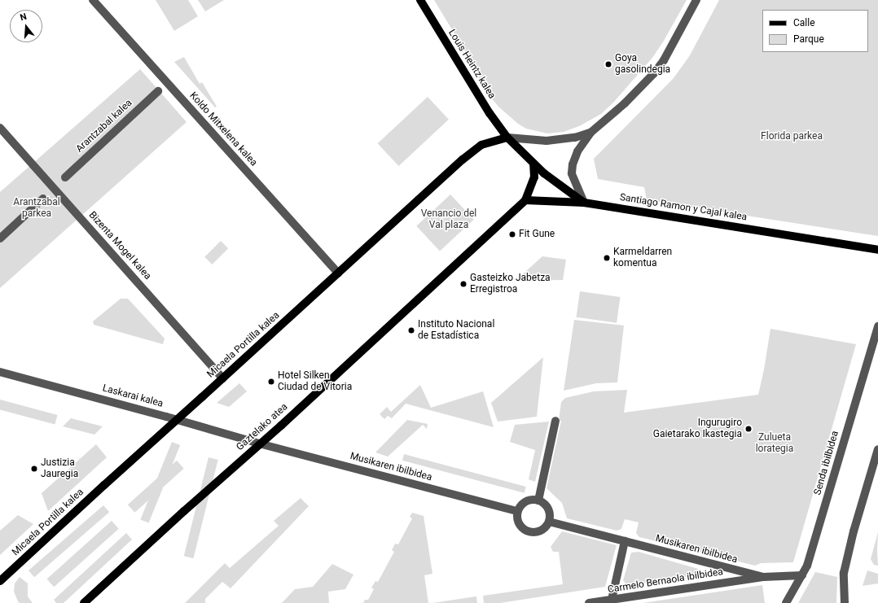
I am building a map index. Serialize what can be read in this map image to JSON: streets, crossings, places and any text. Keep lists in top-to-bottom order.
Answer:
{
  "streets": {
    "main road": [
      "Louis Heintz kalea",
      "Santiago Ramon y Cajal kalea",
      "Micaela Portilla kalea",
      "Gaztelako atea"
    ],
    "street": [
      "Arantzabal kalea",
      "Koldo Mitxelena kalea",
      "Bizenta Mogel kalea",
      "Laskarai kalea",
      "Senda ibilbidea",
      "Musikaren ibilbidea",
      "Carmelo Bernaola ibilbidea"
    ]
  },
  "crossings": [
    ["Louis Heintz kalea", "Santiago Ramon y Cajal kalea"],
    ["Louis Heintz kalea", "Micaela Portilla kalea"],
    ["Koldo Mitxelena kalea", "Micaela Portilla kalea"],
    ["Santiago Ramon y Cajal kalea", "Micaela Portilla kalea"],
    ["Santiago Ramon y Cajal kalea", "Gaztelako atea"],
    ["Bizenta Mogel kalea", "Micaela Portilla kalea"],
    ["Micaela Portilla kalea", "Laskarai kalea"],
    ["Laskarai kalea", "Gaztelako atea"],
    ["Laskarai kalea", "Musikaren ibilbidea"],
    ["Gaztelako atea", "Musikaren ibilbidea"],
    ["Senda ibilbidea", "Carmelo Bernaola ibilbidea"],
    ["Musikaren ibilbidea", "Carmelo Bernaola ibilbidea"]
  ],
  "parks": [
    "Florida parkea",
    "Arantzabal parkea",
    "Venancio del Val plaza",
    "Zulueta lorategia"
  ],
  "places": [
    "Goya gasolindegia",
    "Fit Gune",
    "Karmeldarren komentua",
    "Gasteizko Jabetza Erregistroa",
    "Instituto Nacional de Estadística",
    "Hotel Silken Ciudad de Vitoria",
    "Ingurugiro Gaietarako Ikastegia",
    "Justizia Jauregia"
  ],
  "legend": ["Calle", "Parque"],
  "north": "top"
}
